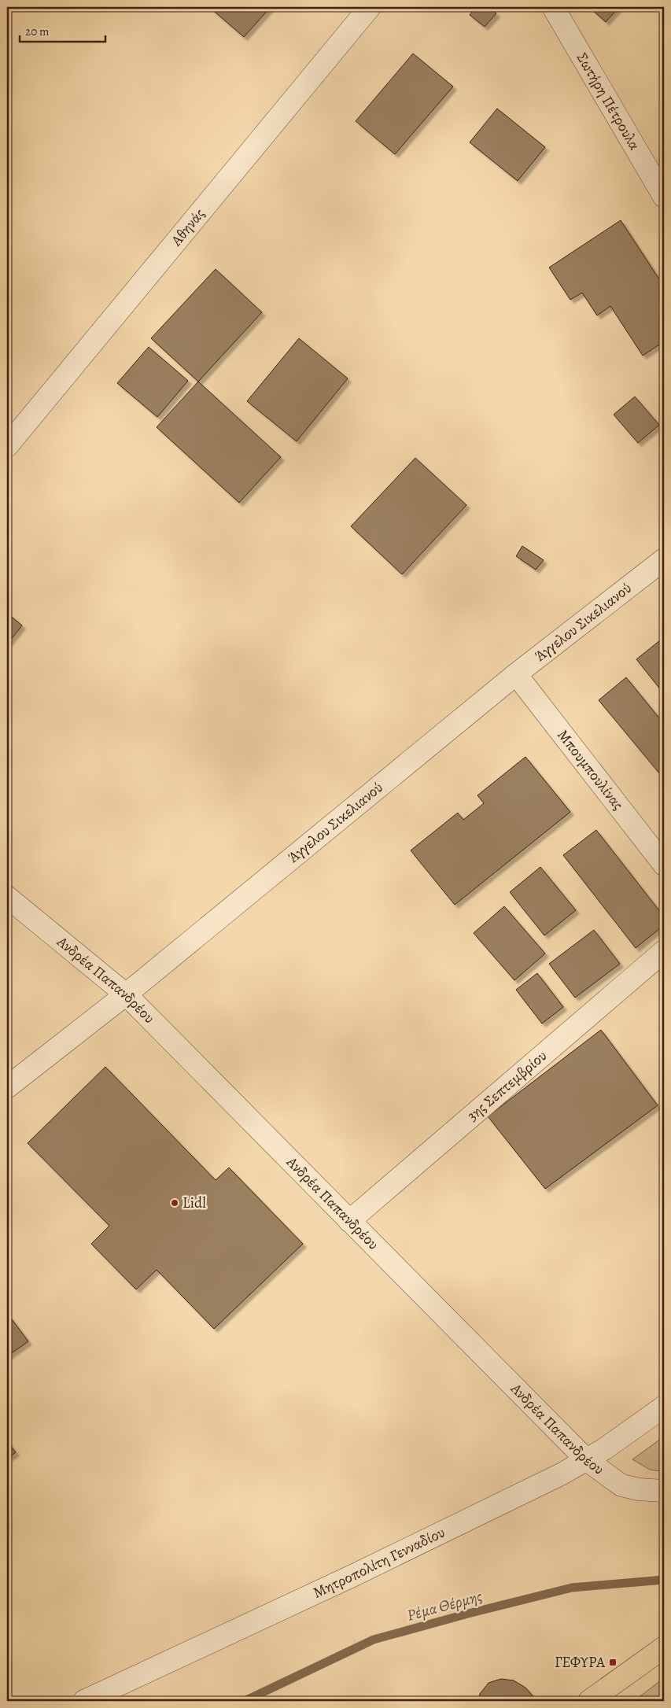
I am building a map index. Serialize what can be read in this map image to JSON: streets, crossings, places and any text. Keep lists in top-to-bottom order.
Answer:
{
  "streets": {
    "street": [
      "Σωτήρη Πέτρουλα",
      "Αθηνάς",
      "Άγγελου Σικελιανού",
      "Μπουμπουλίνας",
      "Ανδρέα Παπανδρέου",
      "3ης Σεπτεμβρίου",
      "Μητροπολίτη Γενναδίου"
    ]
  },
  "crossings": [
    ["Άγγελου Σικελιανού", "Μπουμπουλίνας"],
    ["Άγγελου Σικελιανού", "Ανδρέα Παπανδρέου"],
    ["Ανδρέα Παπανδρέου", "3ης Σεπτεμβρίου"],
    ["Ανδρέα Παπανδρέου", "Μητροπολίτη Γενναδίου"]
  ],
  "water": ["Ρέμα Θέρμης"],
  "places": {
    "other": ["Lidl"],
    "transit": ["ΓΕΦΥΡΑ"]
  },
  "scale_bar": "20 m"
}
